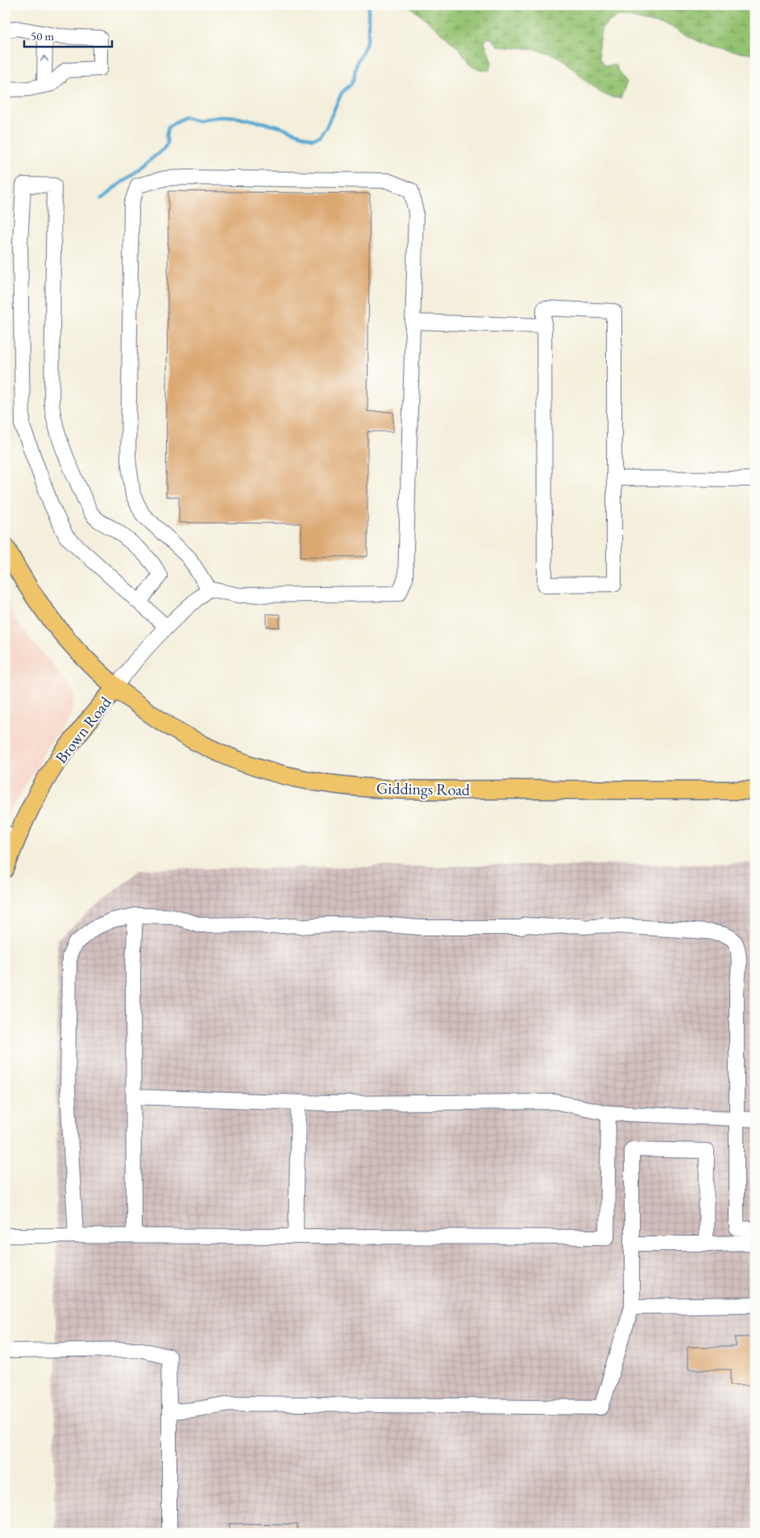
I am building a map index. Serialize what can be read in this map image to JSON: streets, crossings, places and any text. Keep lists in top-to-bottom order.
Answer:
{
  "streets": {
    "main road": ["Brown Road", "Giddings Road"]
  },
  "crossings": [
    ["Brown Road", "Giddings Road"]
  ],
  "scale_bar": "50 m"
}
